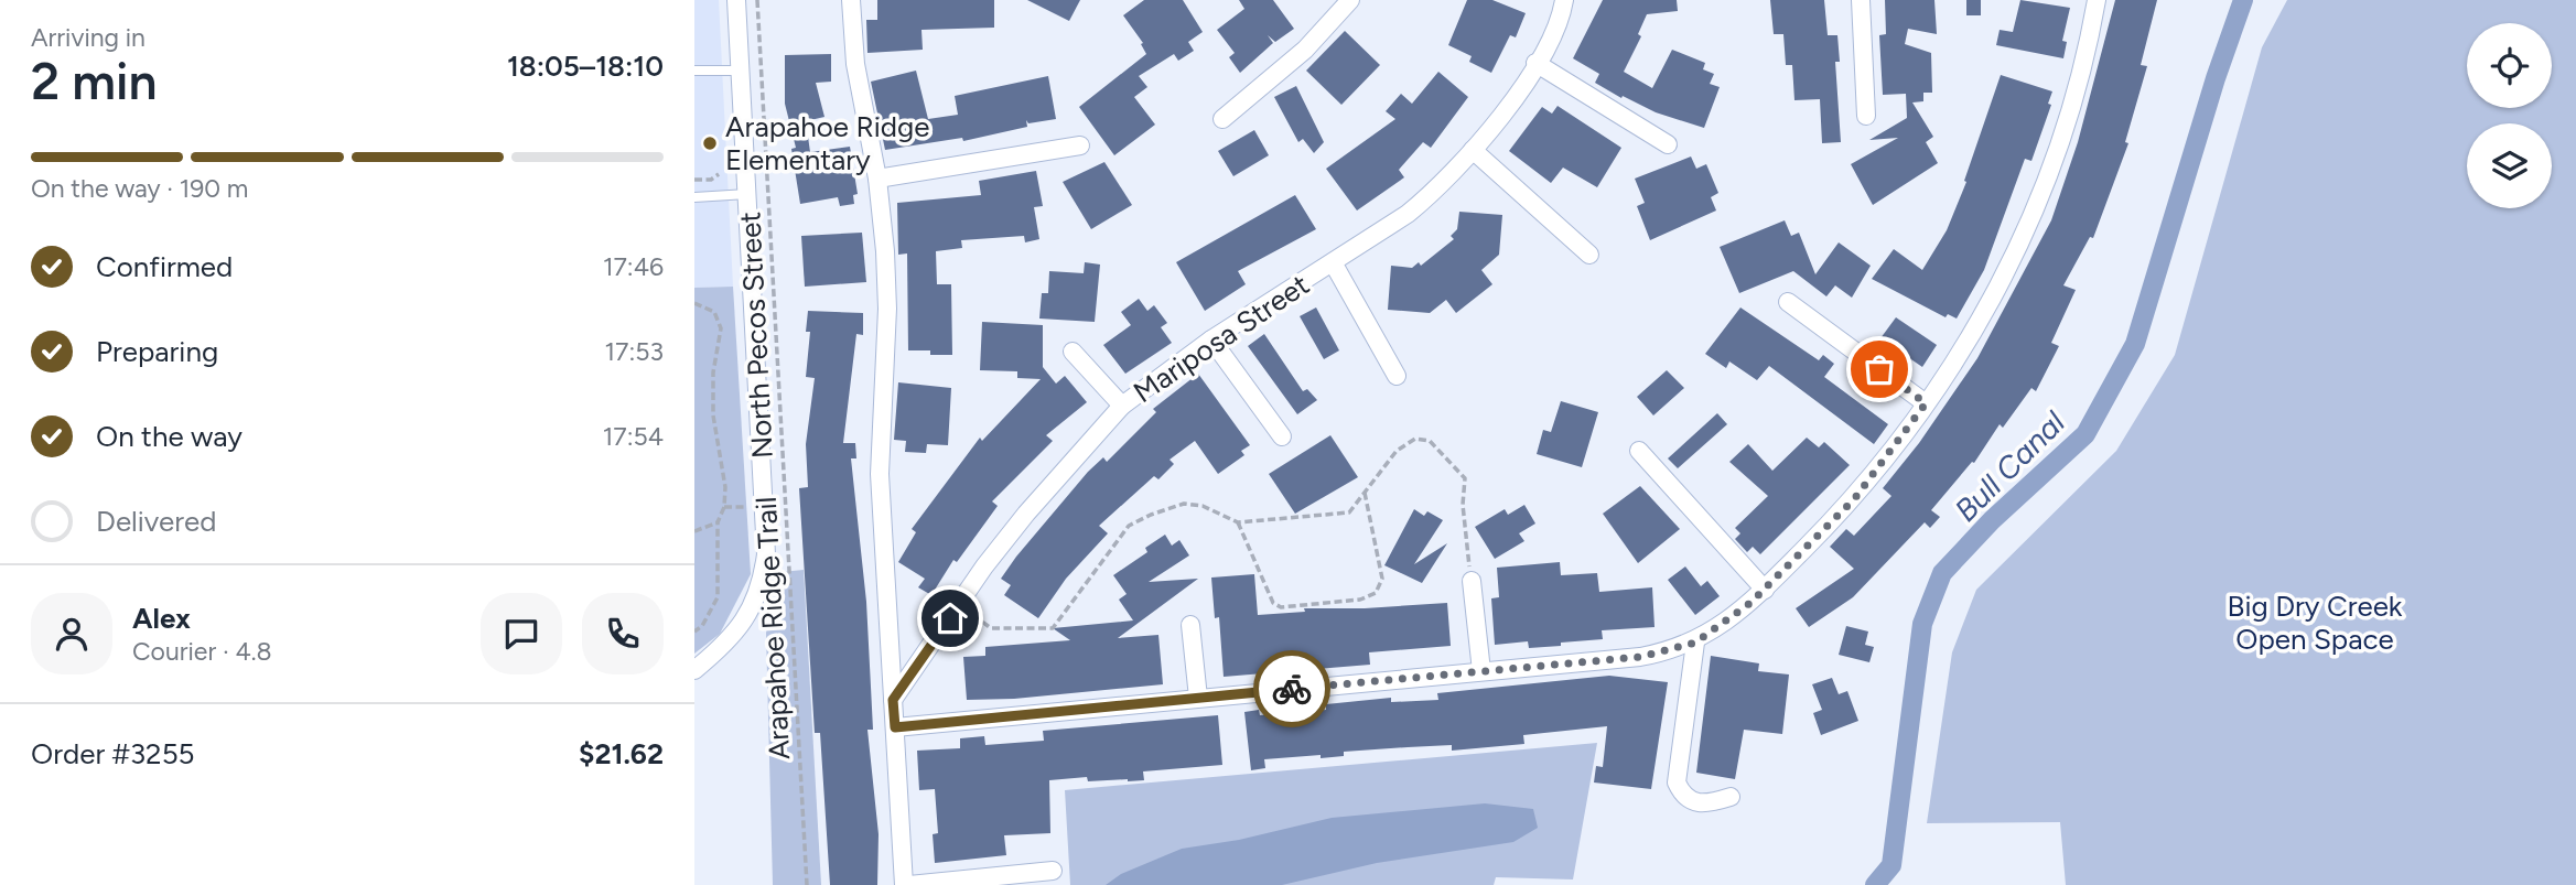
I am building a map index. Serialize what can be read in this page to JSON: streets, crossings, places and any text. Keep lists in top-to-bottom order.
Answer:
{
  "streets": {
    "street": ["North Pecos Street", "Mariposa Street"],
    "path": ["Arapahoe Ridge Trail"]
  },
  "water": ["Bull Canal"],
  "parks": ["Big Dry Creek Open Space"],
  "places": ["Arapahoe Ridge Elementary"],
  "page": {
    "heading": ["2 min", "Arriving in", "18:05–18:10"],
    "panel": [
      "Alex",
      "Courier · 4.8",
      "Order #3255",
      "$21.62"
    ],
    "bar": "On the way · 190 m",
    "list": [
      ["Confirmed", "17:46"],
      ["Preparing", "17:53"],
      ["On the way", "17:54"],
      "Delivered"
    ]
  }
}
